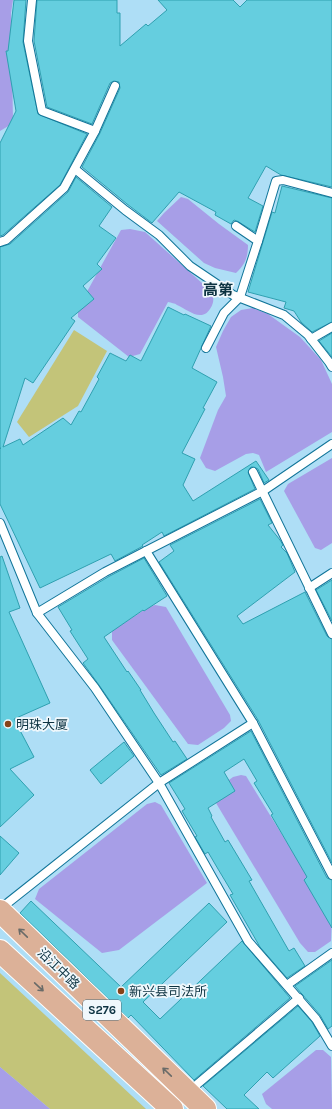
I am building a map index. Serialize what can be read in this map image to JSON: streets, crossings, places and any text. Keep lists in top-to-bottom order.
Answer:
{
  "streets": {
    "main road": ["沿江中路", "S276"]
  },
  "districts": ["高第"],
  "places": ["明珠大厦", "新兴县司法所"]
}
